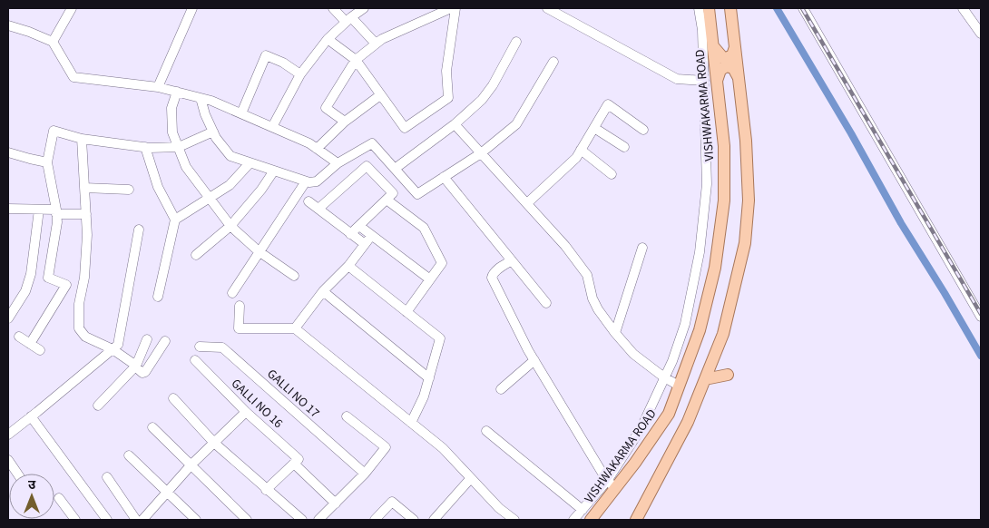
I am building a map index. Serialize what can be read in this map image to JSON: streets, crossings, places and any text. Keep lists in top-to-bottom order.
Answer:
{
  "streets": {
    "main road": ["VISHWAKARMA ROAD"],
    "street": ["GALLI NO 17", "GALLI NO 16"]
  },
  "north": "top"
}
